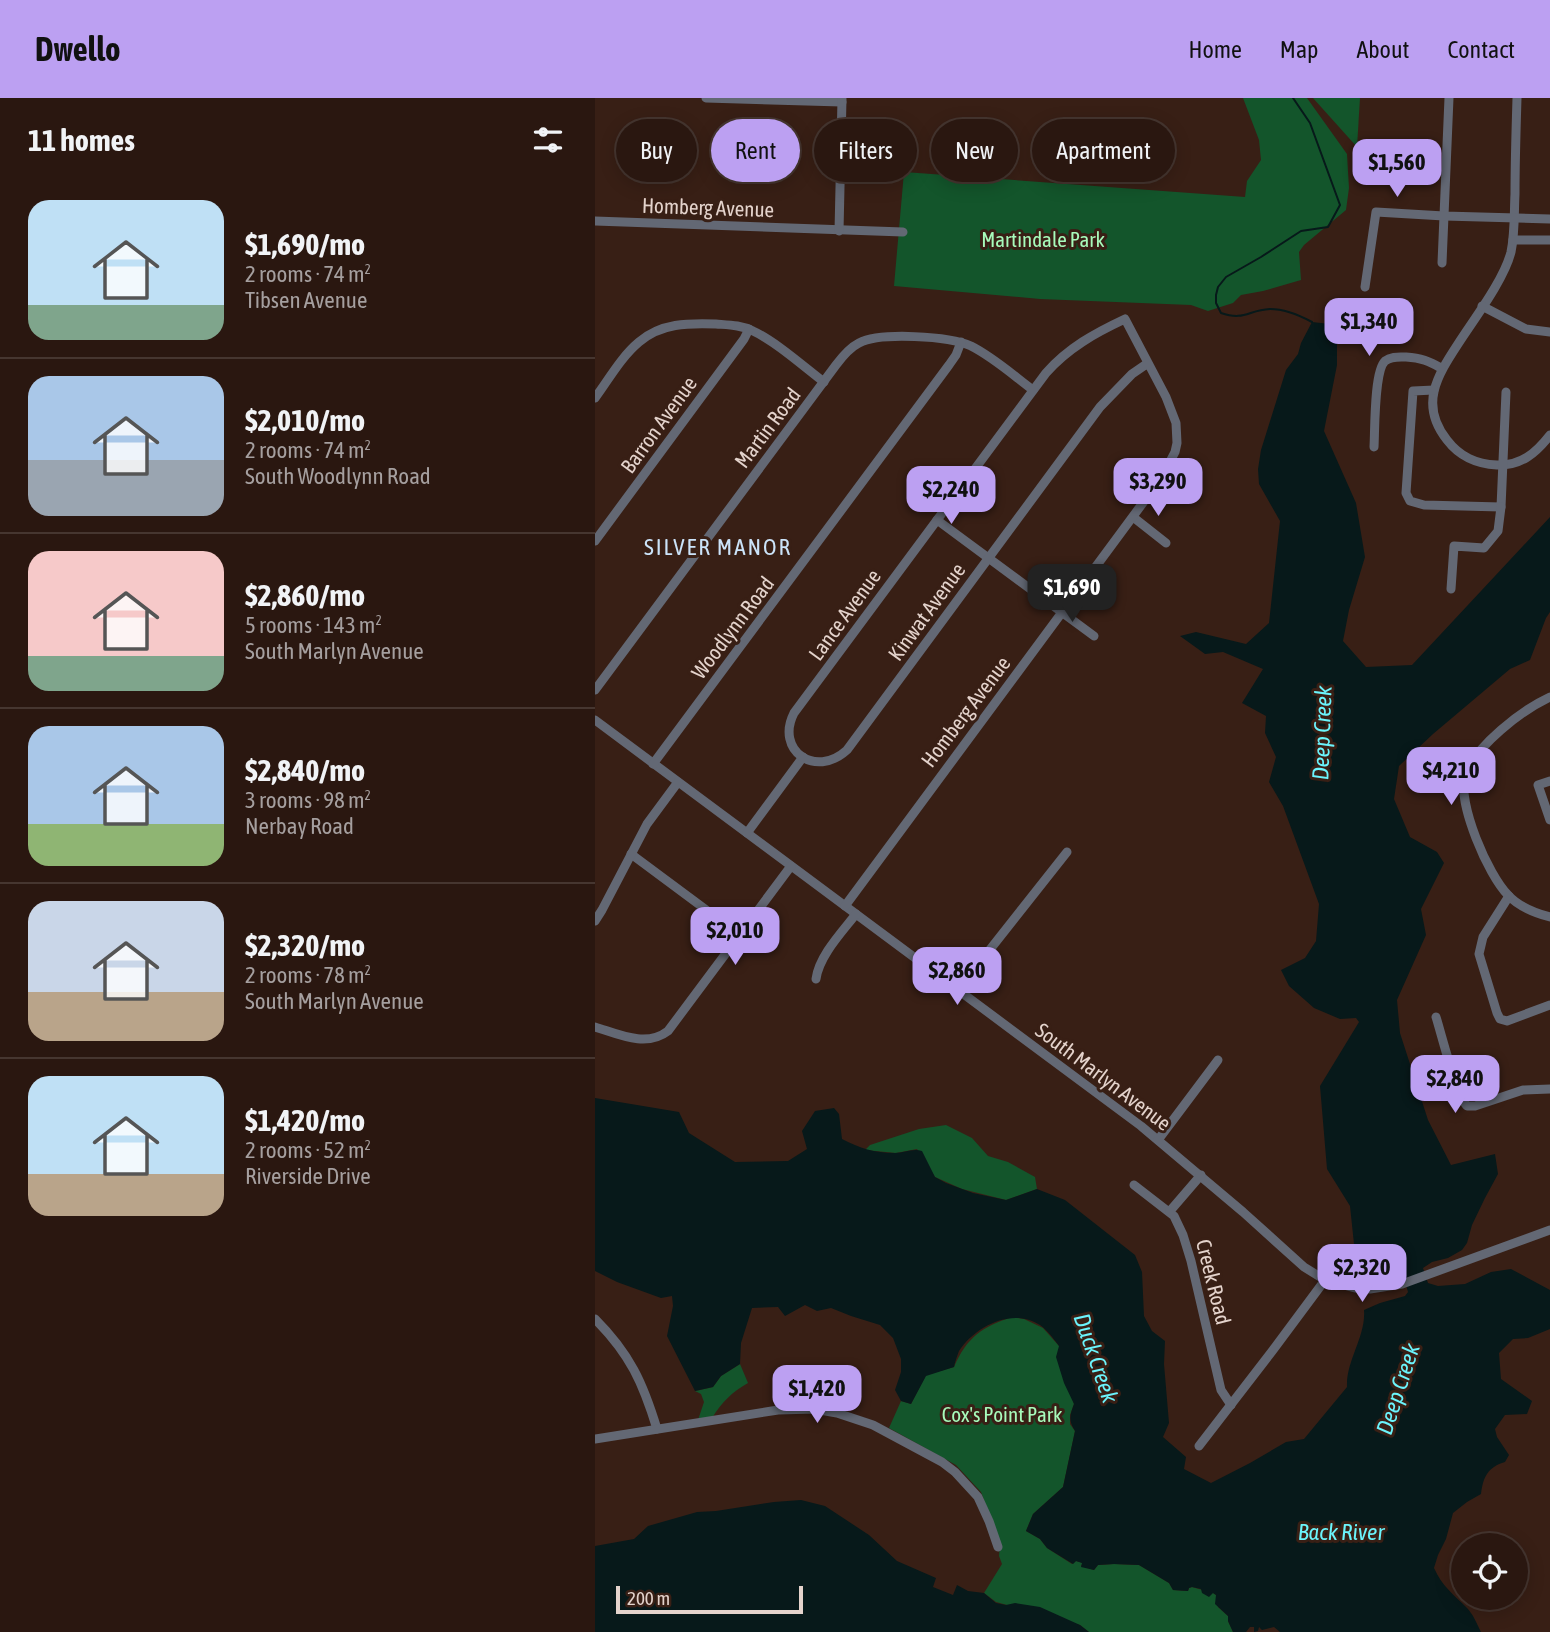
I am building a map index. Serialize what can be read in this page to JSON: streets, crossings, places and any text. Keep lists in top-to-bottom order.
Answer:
{
  "streets": {
    "street": [
      "Homberg Avenue",
      "Barron Avenue",
      "Martin Road",
      "Kinwat Avenue",
      "Lance Avenue",
      "Woodlynn Road",
      "South Marlyn Avenue",
      "Creek Road"
    ]
  },
  "crossings": [
    ["Homberg Avenue", "Kinwat Avenue"],
    ["Homberg Avenue", "Lance Avenue"],
    ["Homberg Avenue", "South Marlyn Avenue"],
    ["Martin Road", "Lance Avenue"],
    ["Martin Road", "Woodlynn Road"],
    ["Kinwat Avenue", "Lance Avenue"],
    ["Woodlynn Road", "South Marlyn Avenue"]
  ],
  "districts": ["SILVER MANOR"],
  "water": ["Deep Creek", "Duck Creek", "Back River"],
  "parks": ["Martindale Park", "Cox's Point Park"],
  "scale_bar": "200 m",
  "page": {
    "header": "Dwello",
    "nav": [
      "Home",
      "Map",
      "About",
      "Contact"
    ],
    "heading": "11 homes",
    "chip": [
      "Buy",
      "Rent",
      "Filters",
      "New",
      "Apartment"
    ],
    "price": [
      "$1,560",
      "$1,340",
      "$3,290",
      "$2,240",
      "$1,690",
      "$4,210",
      "$2,010",
      "$2,860",
      "$2,840",
      "$2,320",
      "$1,420"
    ],
    "list": [
      {
        "name": "$1,690/mo",
        "note": "2 rooms · 74 m² · Tibsen Avenue"
      },
      {
        "name": "$2,010/mo",
        "note": "2 rooms · 74 m² · South Woodlynn Road"
      },
      {
        "name": "$2,860/mo",
        "note": "5 rooms · 143 m² · South Marlyn Avenue"
      },
      {
        "name": "$2,840/mo",
        "note": "3 rooms · 98 m² · Nerbay Road"
      },
      {
        "name": "$2,320/mo",
        "note": "2 rooms · 78 m² · South Marlyn Avenue"
      },
      {
        "name": "$1,420/mo",
        "note": "2 rooms · 52 m² · Riverside Drive"
      }
    ],
    "scale": "200 m"
  }
}
